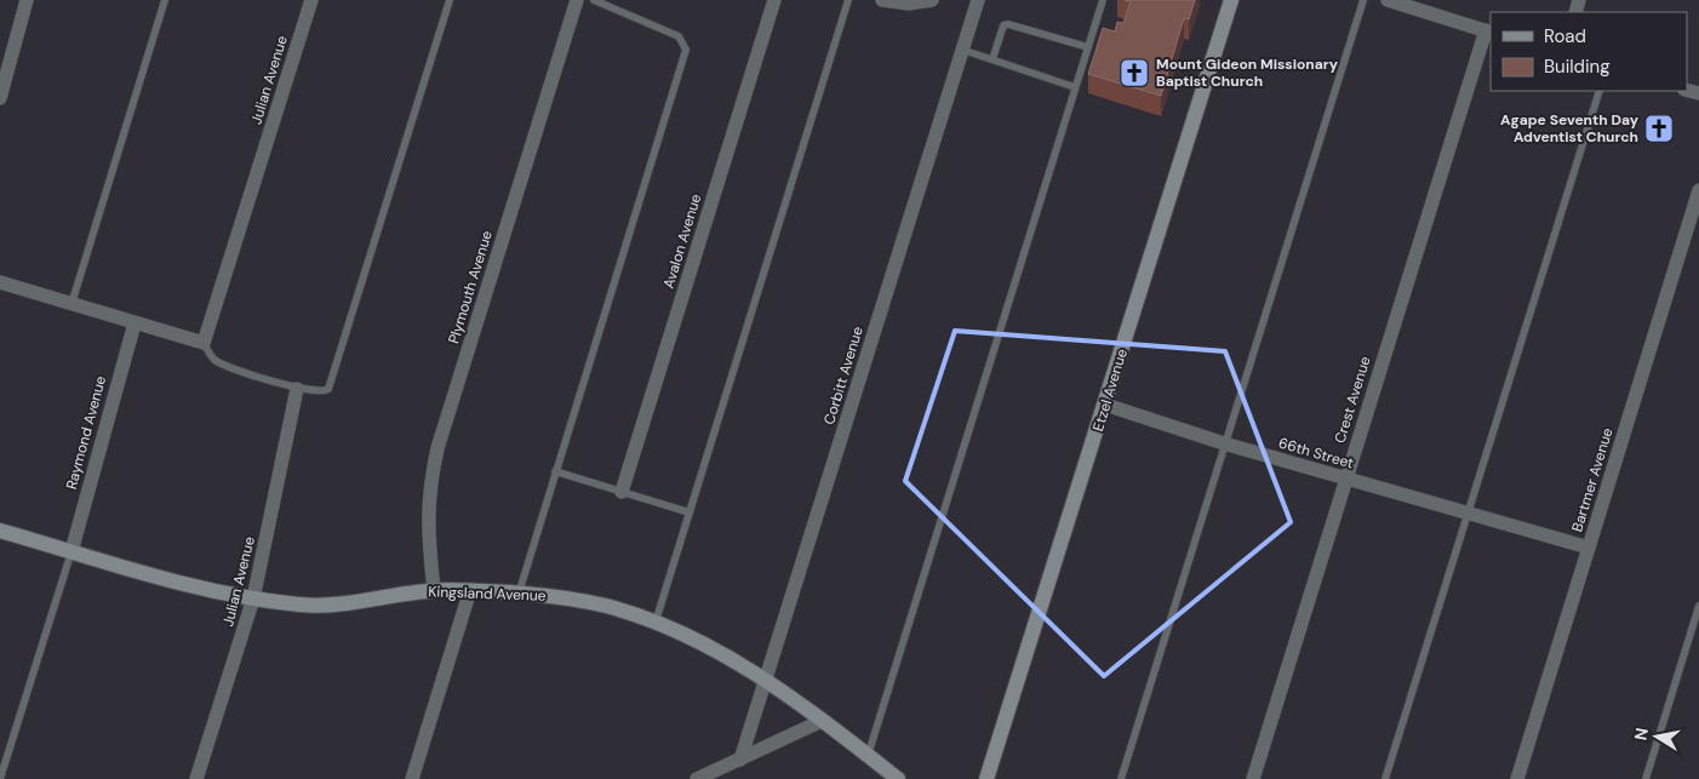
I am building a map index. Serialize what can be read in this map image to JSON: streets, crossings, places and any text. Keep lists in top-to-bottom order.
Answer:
{
  "streets": {
    "street": [
      "Julian Avenue",
      "Avalon Avenue",
      "Plymouth Avenue",
      "Corbitt Avenue",
      "Etzel Avenue",
      "Crest Avenue",
      "Raymond Avenue",
      "66th Street",
      "Bartmer Avenue",
      "Kingsland Avenue"
    ]
  },
  "crossings": [
    ["Julian Avenue", "Kingsland Avenue"],
    ["Plymouth Avenue", "Kingsland Avenue"],
    ["Corbitt Avenue", "Kingsland Avenue"],
    ["Etzel Avenue", "66th Street"],
    ["Crest Avenue", "66th Street"],
    ["Raymond Avenue", "Kingsland Avenue"],
    ["66th Street", "Bartmer Avenue"]
  ],
  "places": {
    "church": ["Mount Gideon Missionary Baptist Church", "Agape Seventh Day Adventist Church"]
  },
  "legend": ["Road", "Building"],
  "north": "left"
}
